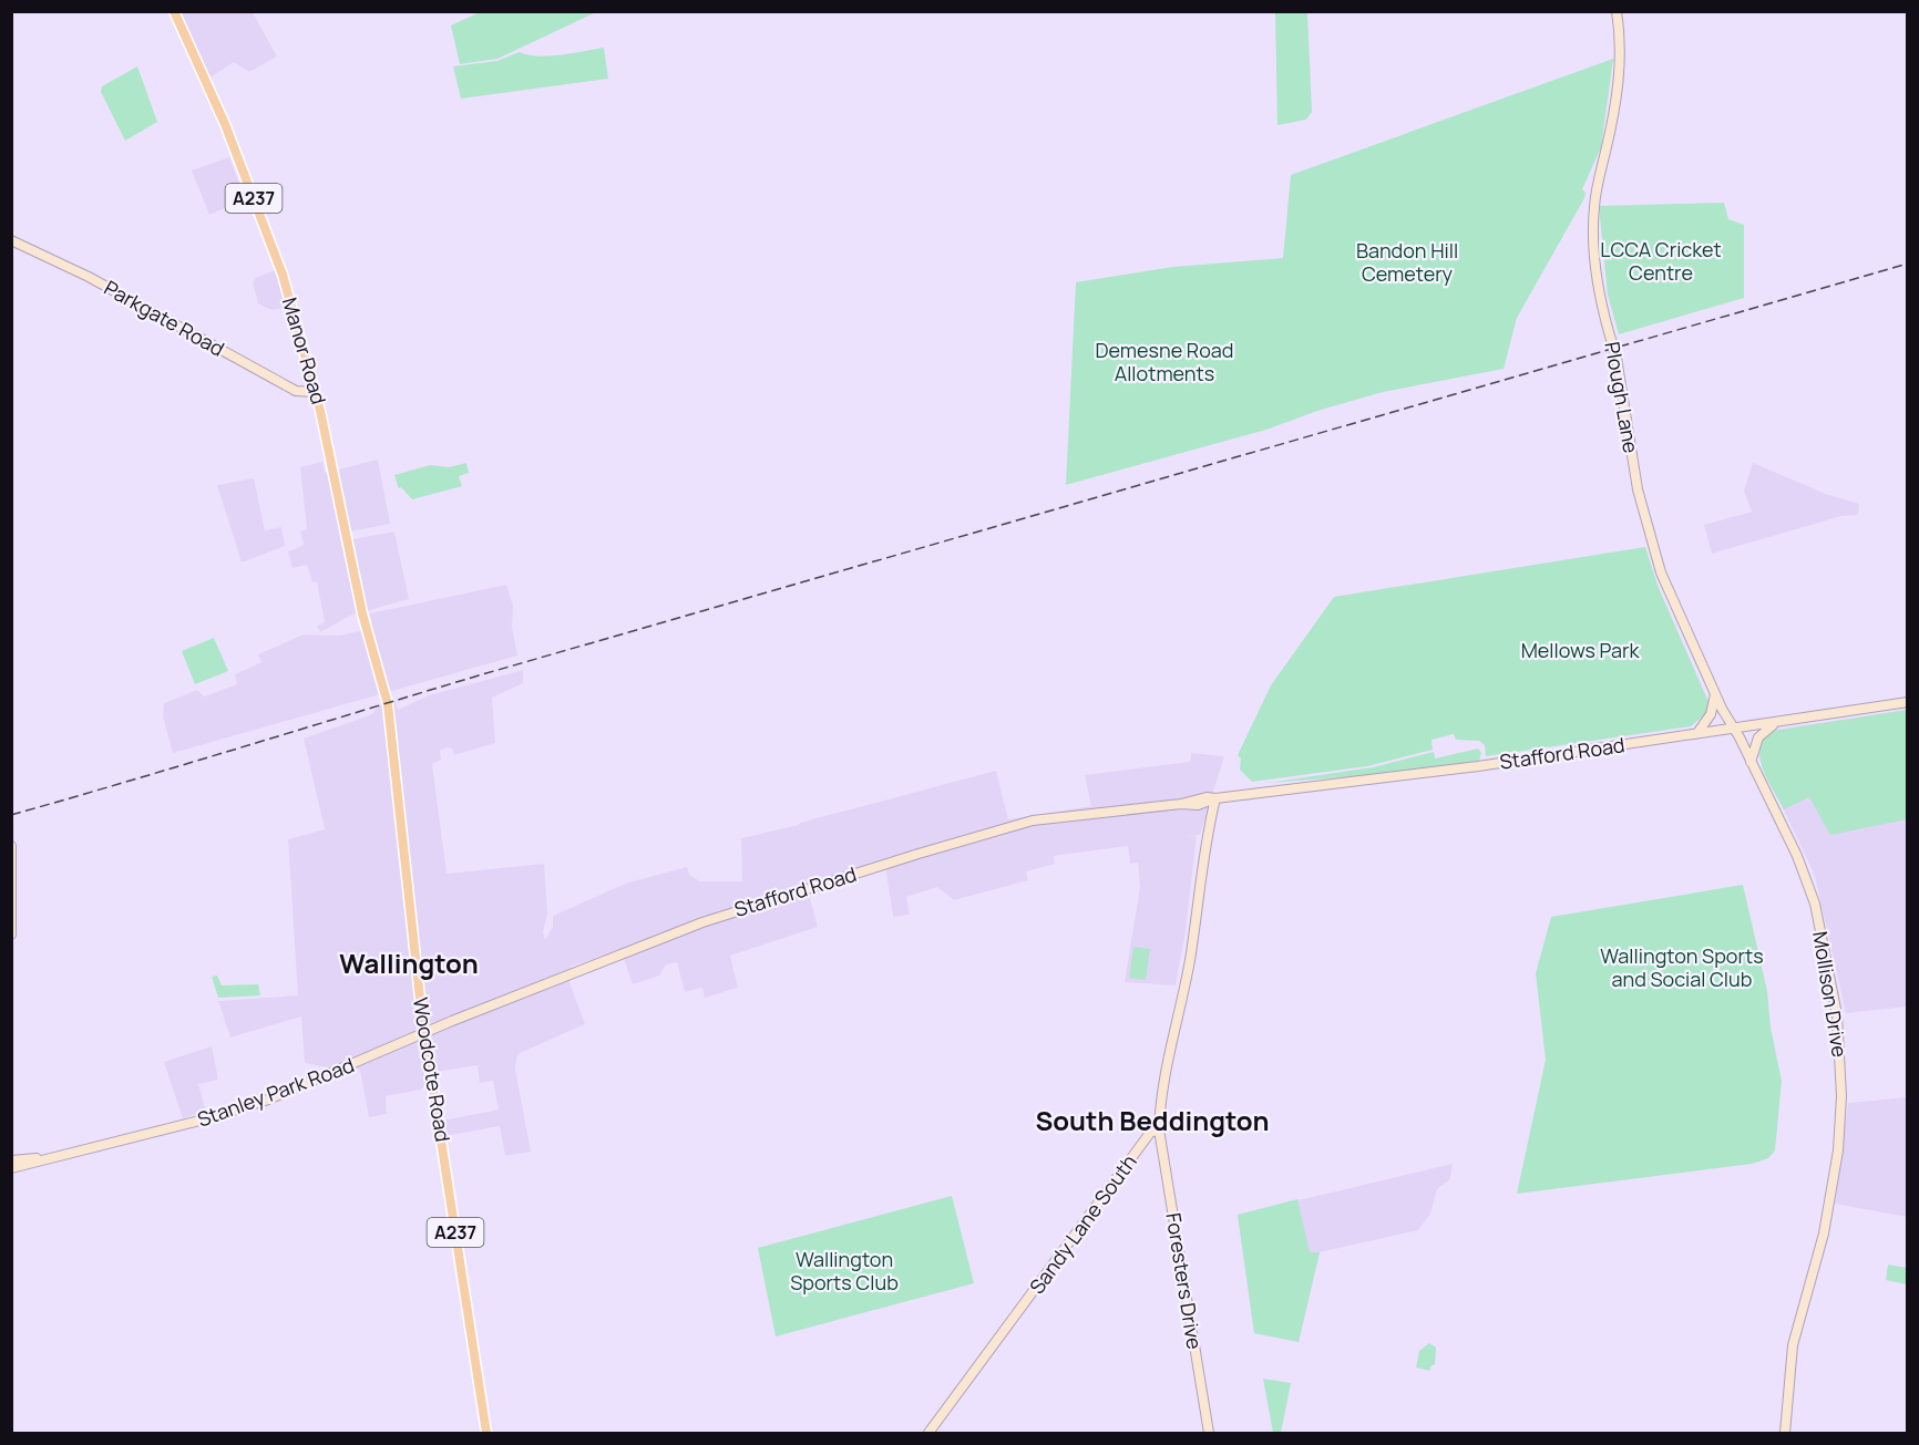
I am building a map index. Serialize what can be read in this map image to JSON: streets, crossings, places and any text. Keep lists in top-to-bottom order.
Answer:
{
  "streets": {
    "main road": [
      "A237",
      "Parkgate Road",
      "Manor Road",
      "Plough Lane",
      "Stafford Road",
      "Mollison Drive",
      "Woodcote Road",
      "Stanley Park Road",
      "Sandy Lane South",
      "Foresters Drive"
    ]
  },
  "crossings": [
    ["Parkgate Road", "Manor Road"],
    ["Manor Road", "Woodcote Road"],
    ["Plough Lane", "Stafford Road"],
    ["Plough Lane", "Mollison Drive"],
    ["Stafford Road", "Mollison Drive"],
    ["Stafford Road", "Woodcote Road"],
    ["Stafford Road", "Stanley Park Road"],
    ["Woodcote Road", "Stanley Park Road"],
    ["Sandy Lane South", "Foresters Drive"]
  ],
  "districts": ["Wallington", "South Beddington"],
  "parks": [
    "LCCA Cricket Centre",
    "Bandon Hill Cemetery",
    "Demesne Road Allotments",
    "Mellows Park",
    "Wallington Sports and Social Club",
    "Wallington Sports Club"
  ]
}
